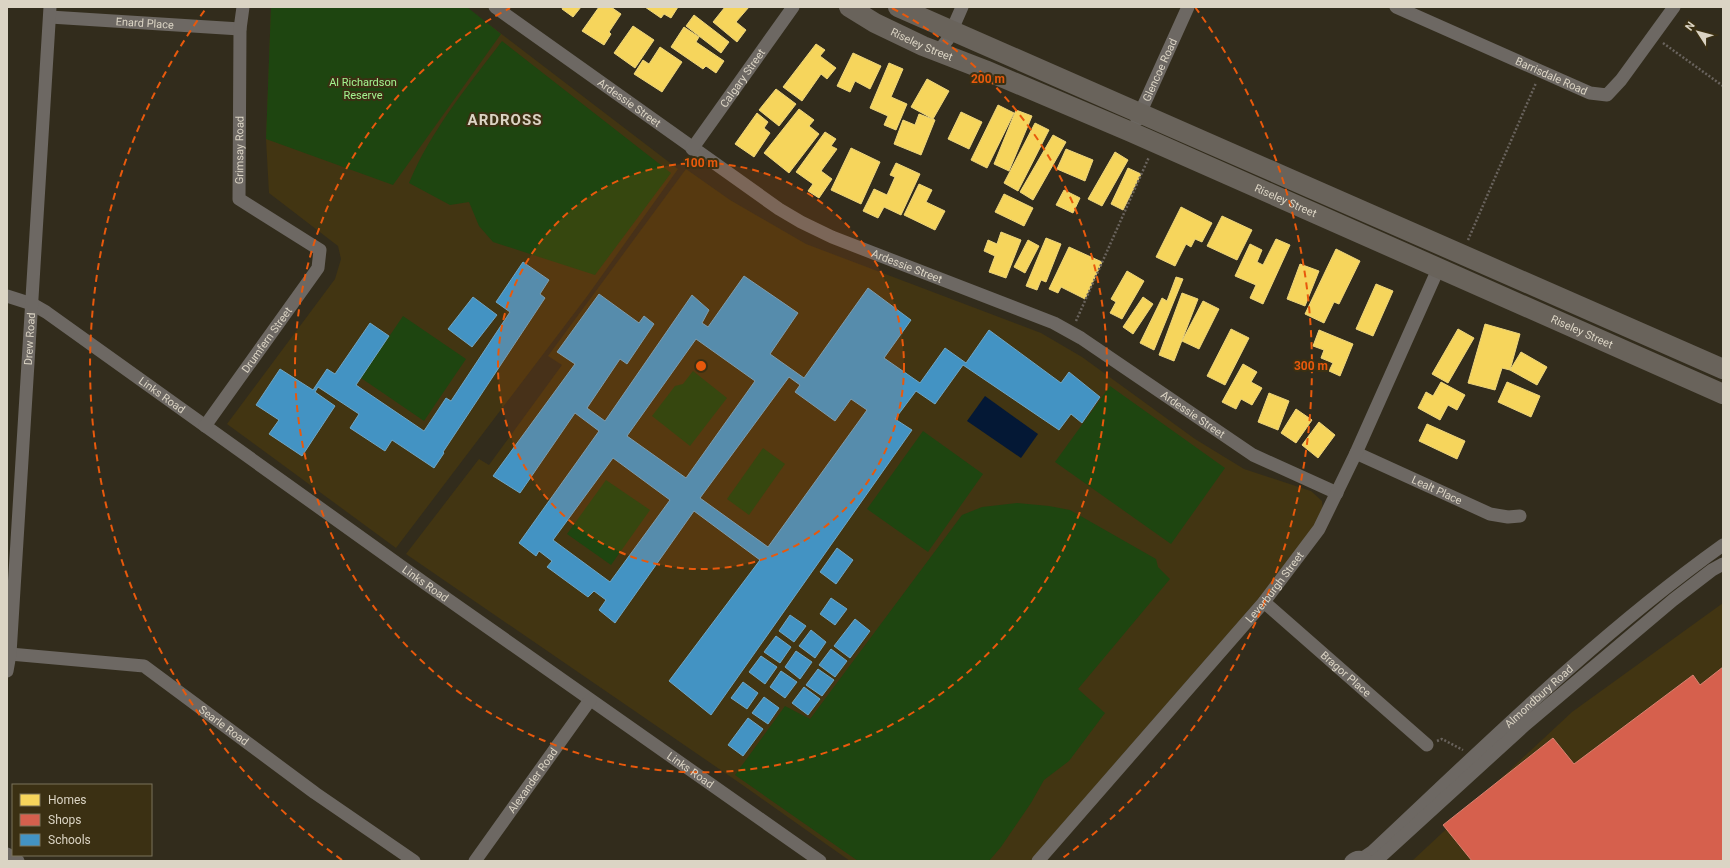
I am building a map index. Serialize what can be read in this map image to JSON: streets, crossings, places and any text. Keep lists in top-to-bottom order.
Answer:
{
  "streets": {
    "highway": ["Riseley Street"],
    "street": [
      "Enard Place",
      "Glencoe Road",
      "Barrisdale Road",
      "Calgary Street",
      "Ardessie Street",
      "Grimsay Road",
      "Drew Road",
      "Drumfern Street",
      "Links Road",
      "Lealt Place",
      "Leverburgh Street",
      "Bragor Place",
      "Almondbury Road",
      "Searle Road",
      "Alexander Road"
    ]
  },
  "crossings": [
    ["Enard Place", "Grimsay Road"],
    ["Enard Place", "Drew Road"],
    ["Riseley Street", "Glencoe Road"],
    ["Riseley Street", "Leverburgh Street"],
    ["Calgary Street", "Ardessie Street"],
    ["Ardessie Street", "Leverburgh Street"],
    ["Grimsay Road", "Drumfern Street"],
    ["Drew Road", "Links Road"],
    ["Drew Road", "Searle Road"],
    ["Drumfern Street", "Links Road"],
    ["Links Road", "Alexander Road"],
    ["Lealt Place", "Leverburgh Street"],
    ["Leverburgh Street", "Bragor Place"]
  ],
  "districts": ["ARDROSS"],
  "parks": ["Al Richardson Reserve"],
  "legend": ["Homes", "Shops", "Schools"],
  "north": "top left",
  "rings": ["200 m", "100 m", "300 m"]
}
